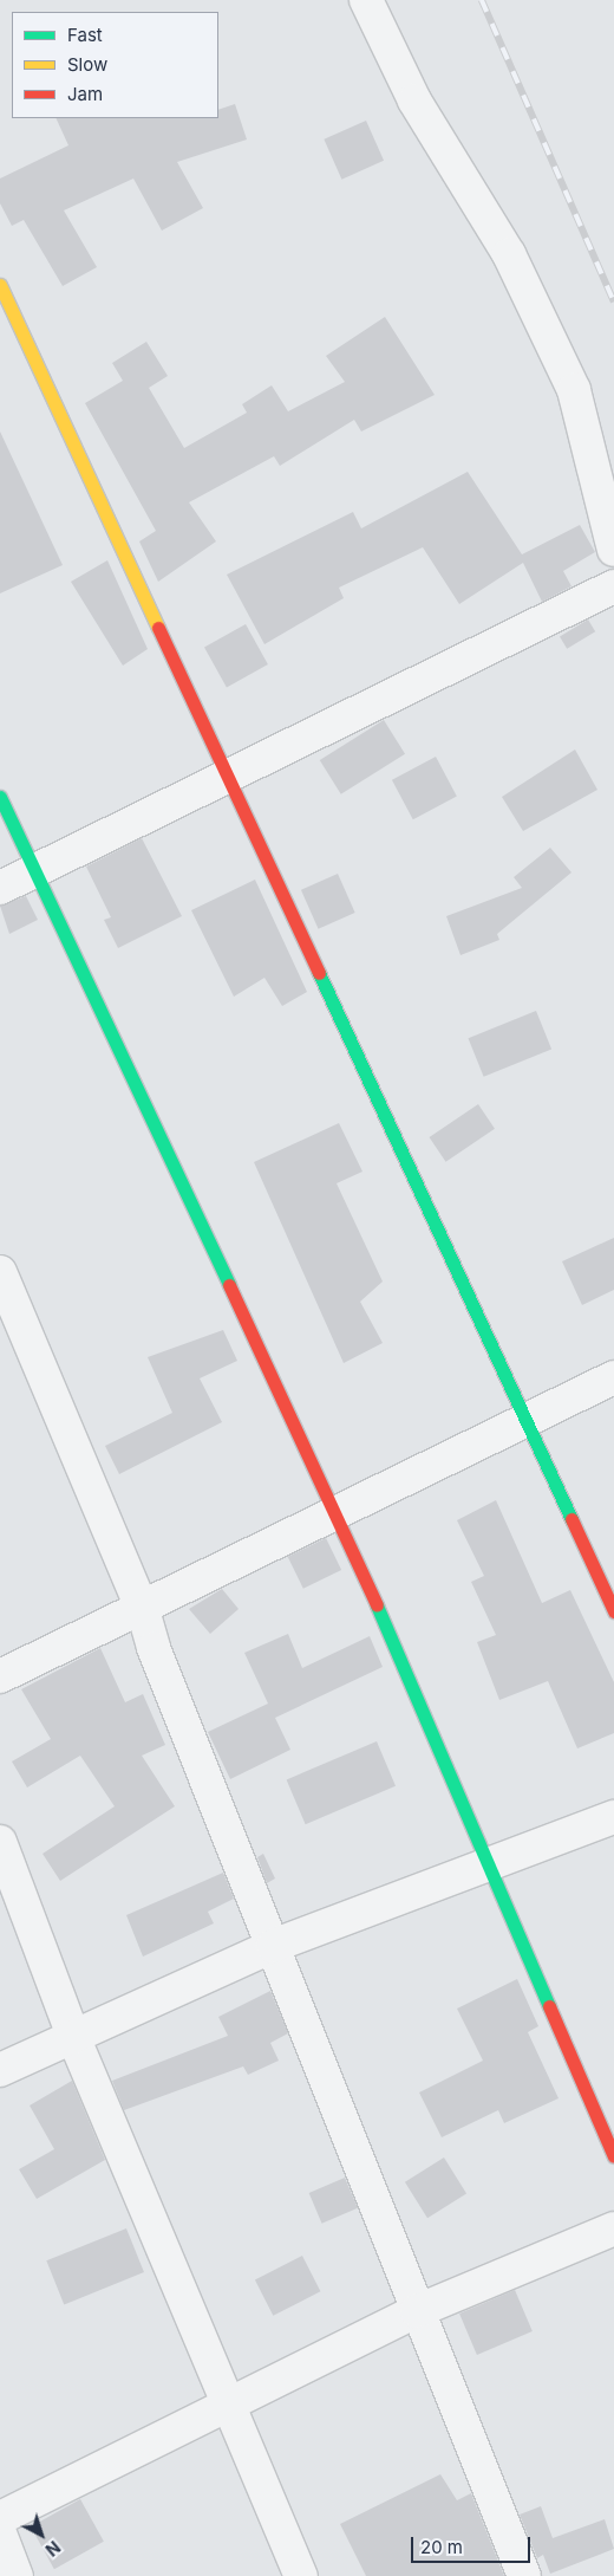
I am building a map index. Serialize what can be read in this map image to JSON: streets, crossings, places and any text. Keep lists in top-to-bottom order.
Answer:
{
  "legend": ["Fast", "Slow", "Jam"],
  "scale_bar": "20 m",
  "north": "bottom right"
}
